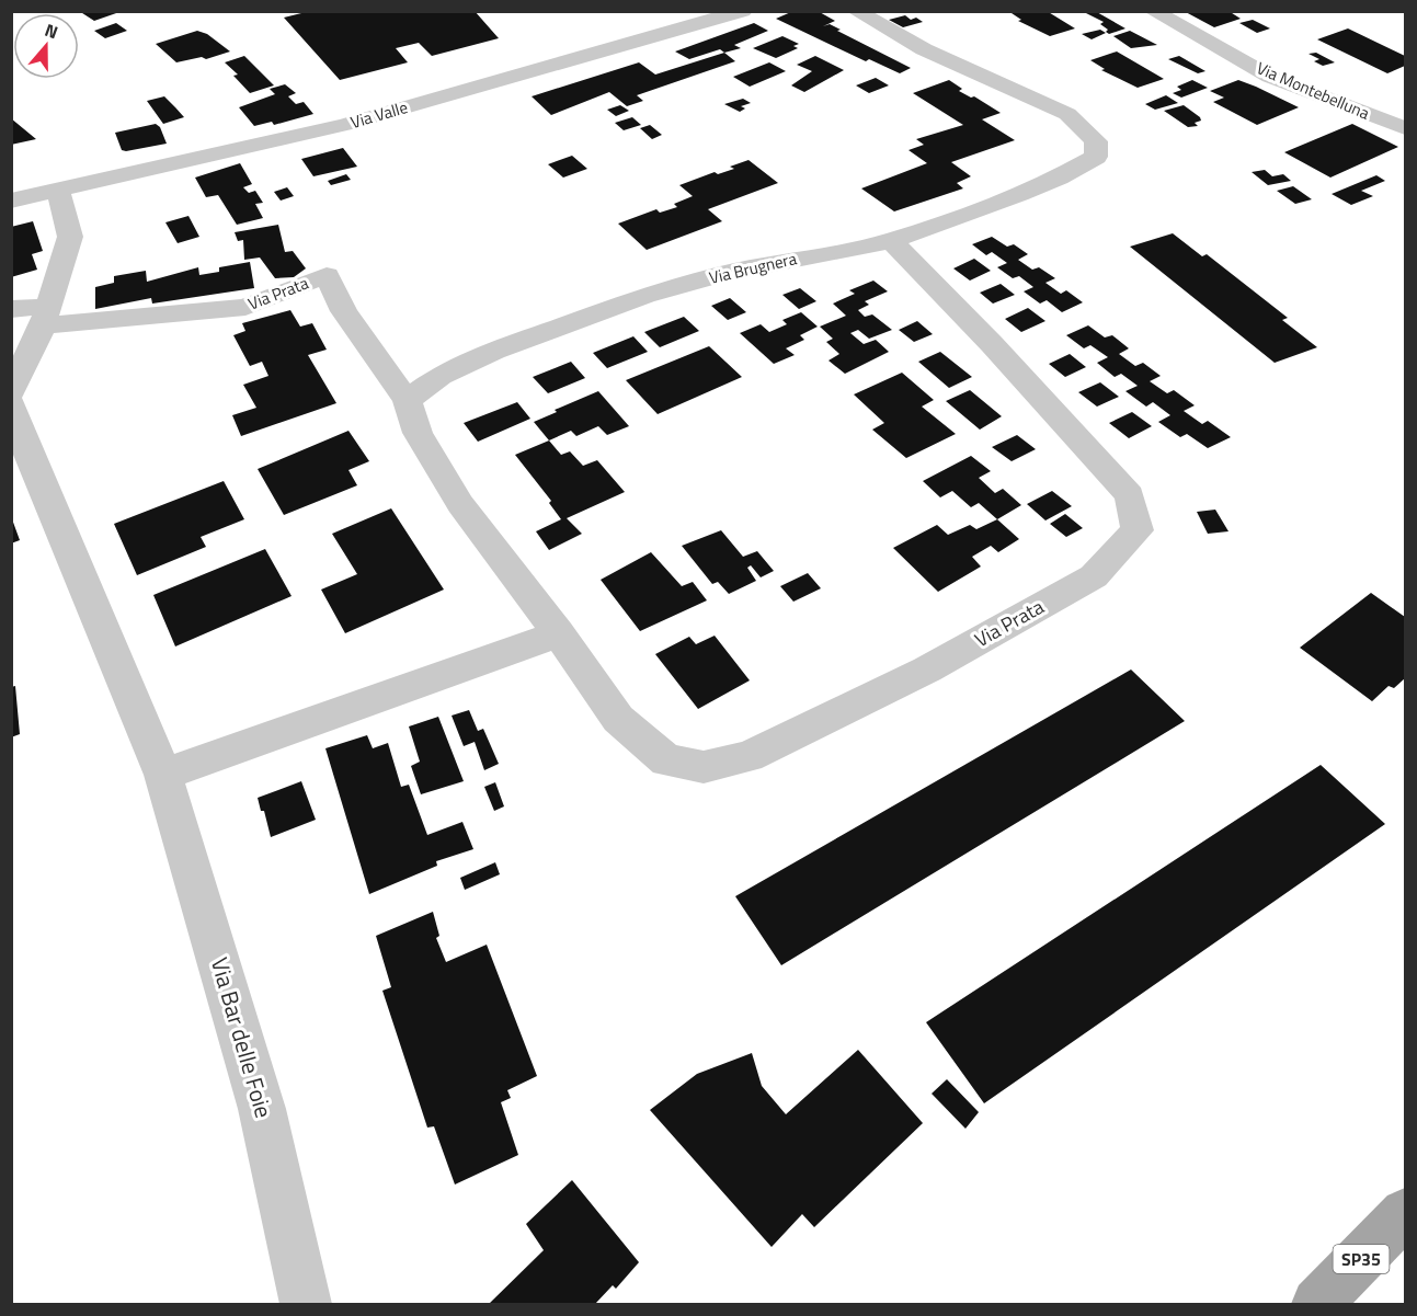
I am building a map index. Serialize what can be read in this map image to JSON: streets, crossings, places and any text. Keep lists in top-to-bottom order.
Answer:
{
  "streets": {
    "main road": ["SP35"],
    "street": [
      "Via Montebelluna",
      "Via Valle",
      "Via Brugnera",
      "Via Prata",
      "Via Bar delle Foie"
    ]
  },
  "crossings": [
    ["Via Valle", "Via Bar delle Foie"],
    ["Via Brugnera", "Via Prata"],
    ["Via Prata", "Via Bar delle Foie"]
  ],
  "north": "top"
}
